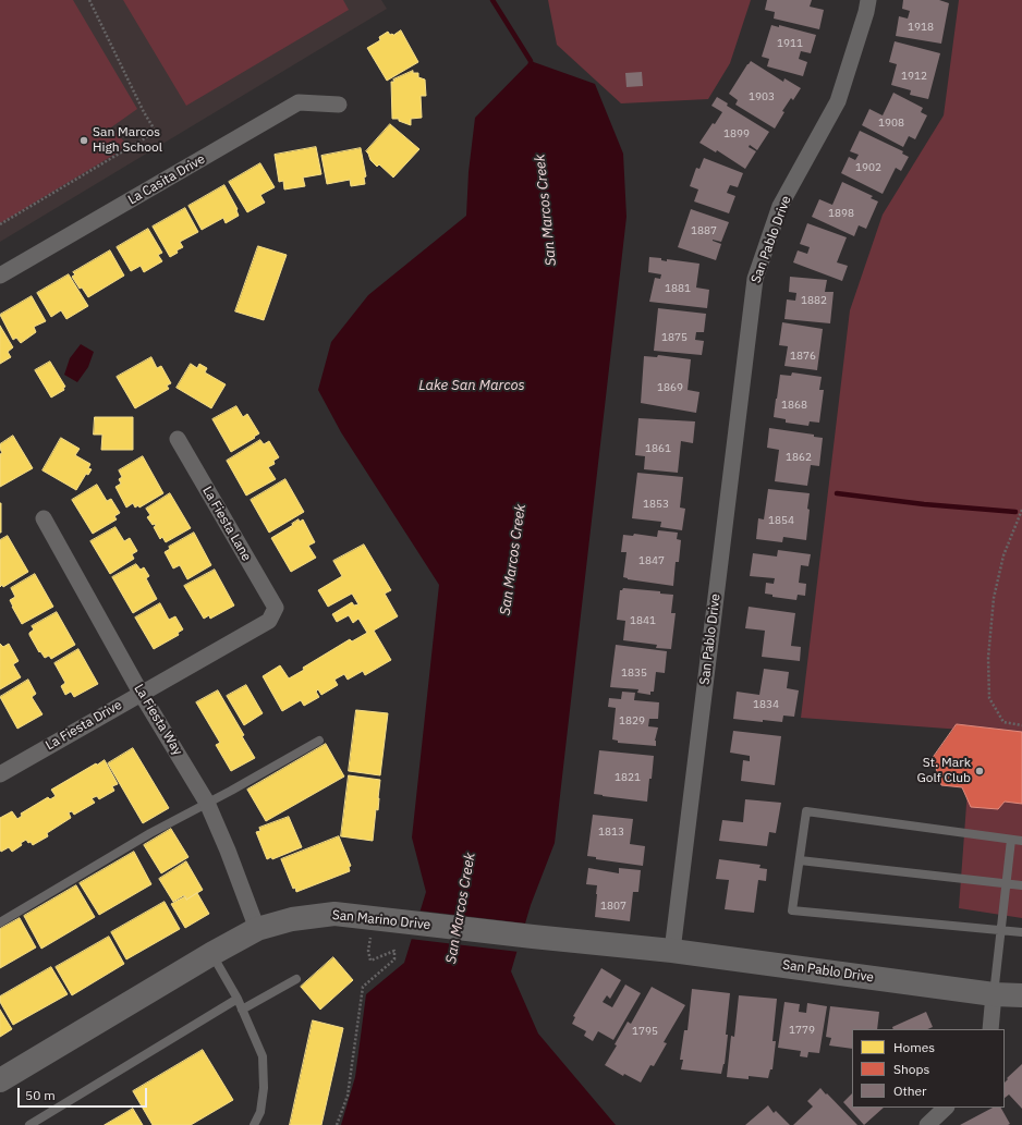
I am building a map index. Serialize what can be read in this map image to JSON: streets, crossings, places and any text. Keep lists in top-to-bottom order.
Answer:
{
  "streets": {
    "street": [
      "La Casita Drive",
      "San Pablo Drive",
      "La Fiesta Lane",
      "La Fiesta Way",
      "La Fiesta Drive",
      "San Marino Drive"
    ]
  },
  "crossings": [
    ["San Pablo Drive", "San Marino Drive"],
    ["La Fiesta Lane", "La Fiesta Drive"],
    ["La Fiesta Way", "La Fiesta Drive"],
    ["La Fiesta Way", "San Marino Drive"]
  ],
  "water": ["San Marcos Creek", "Lake San Marcos"],
  "places": ["San Marcos High School", "St. Mark Golf Club"],
  "house_numbers": [
    "1918",
    "1911",
    "1912",
    "1903",
    "1908",
    "1899",
    "1902",
    "1898",
    "1887",
    "1881",
    "1882",
    "1875",
    "1876",
    "1869",
    "1868",
    "1861",
    "1862",
    "1853",
    "1854",
    "1847",
    "1841",
    "1835",
    "1834",
    "1829",
    "1821",
    "1813",
    "1807",
    "1779",
    "1795"
  ],
  "legend": ["Homes", "Shops", "Other"],
  "scale_bar": "50 m"
}
